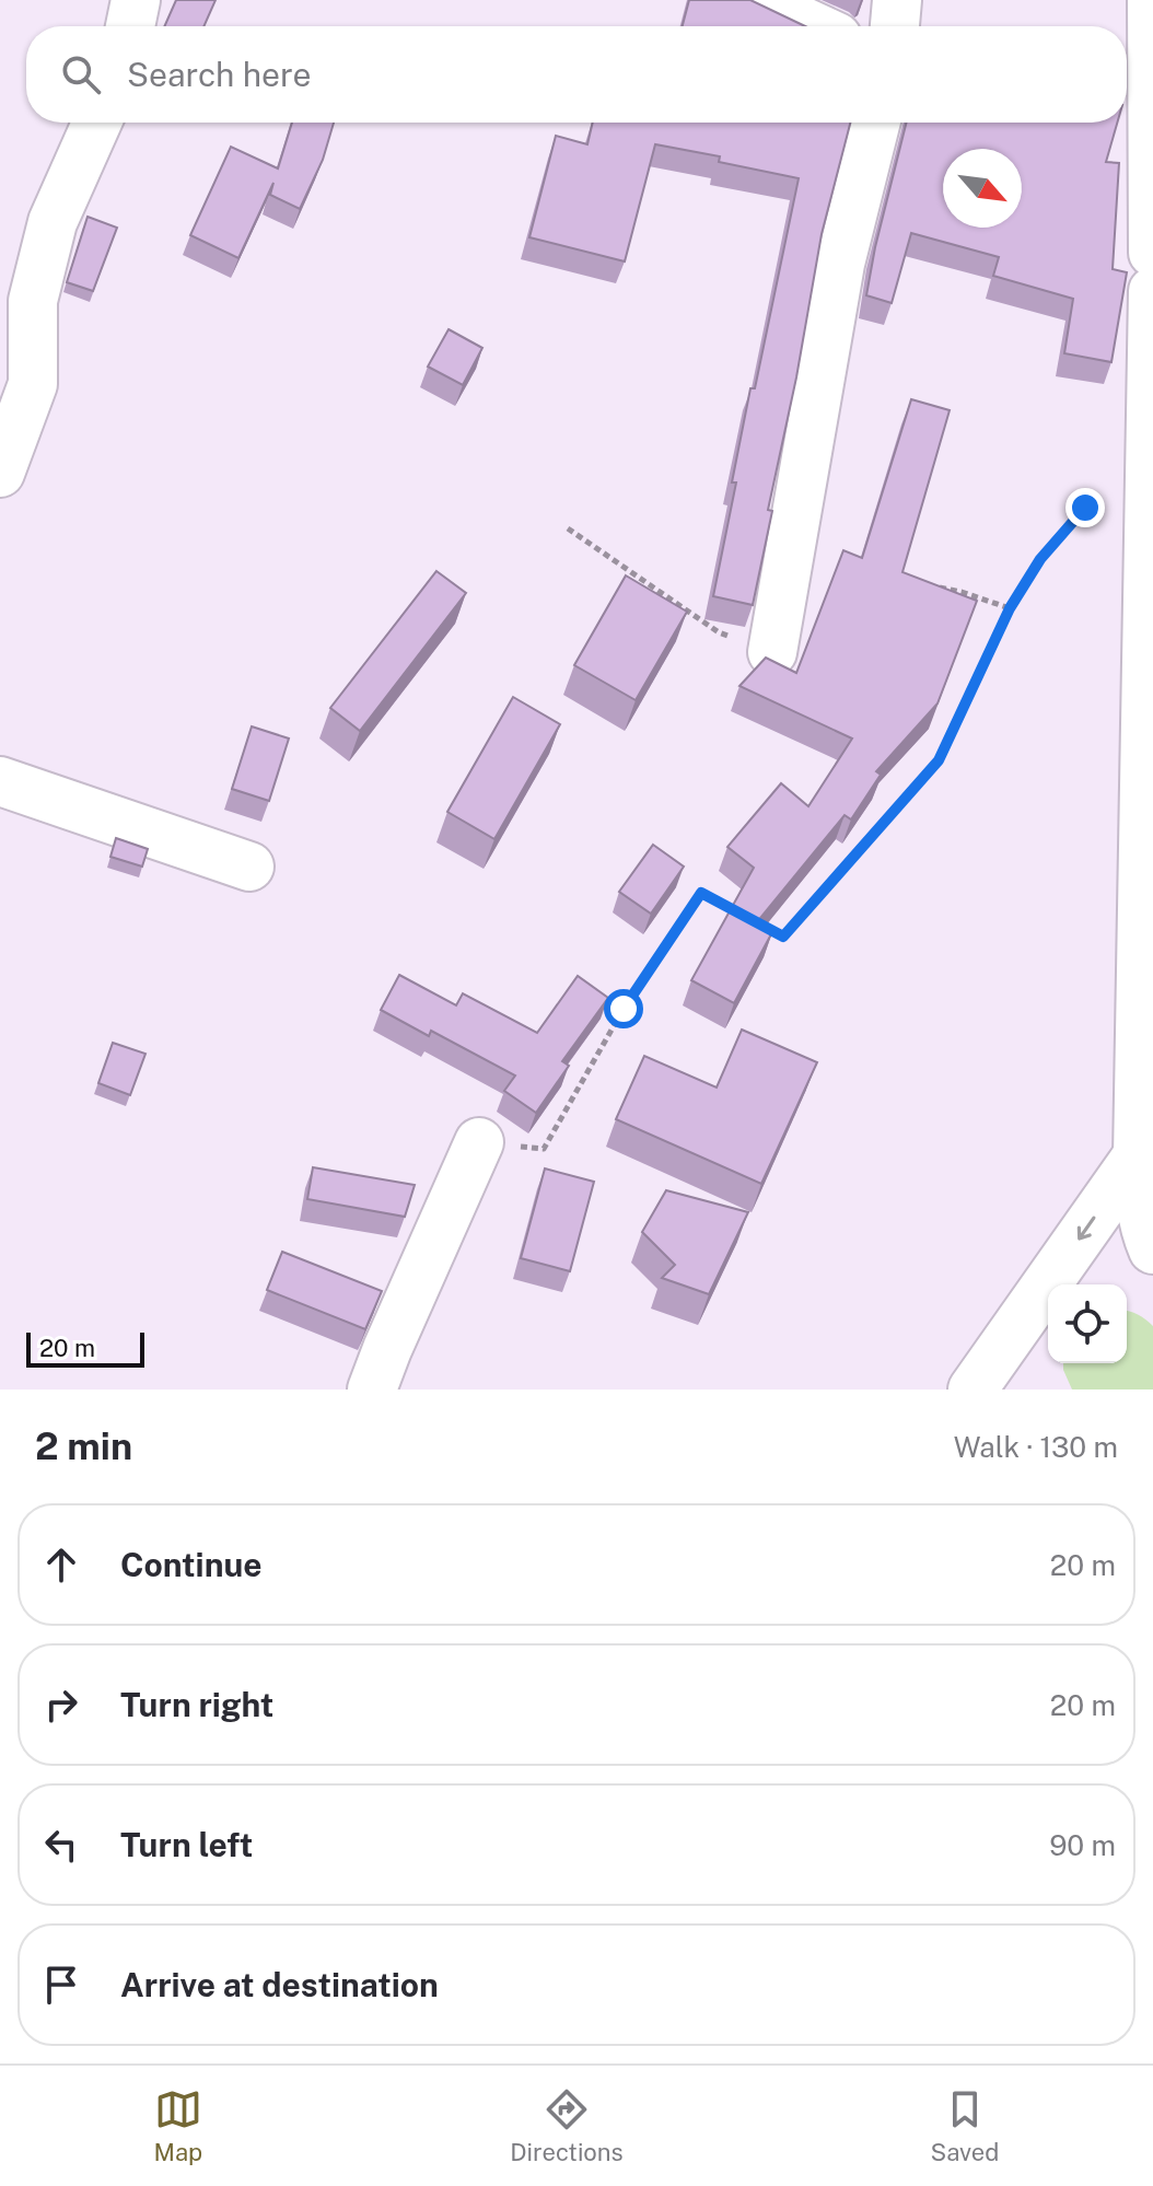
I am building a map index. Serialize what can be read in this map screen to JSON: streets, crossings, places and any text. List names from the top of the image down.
{
  "scale_bar": "20 m",
  "north": "bottom right",
  "page": {
    "search": "Search here",
    "scale": "20 m",
    "heading": ["2 min", "Walk · 130 m"],
    "list": [
      ["Continue", "20 m"],
      ["Turn right", "20 m"],
      ["Turn left", "90 m"],
      "Arrive at destination"
    ],
    "nav": ["Map", "Directions", "Saved"]
  }
}
